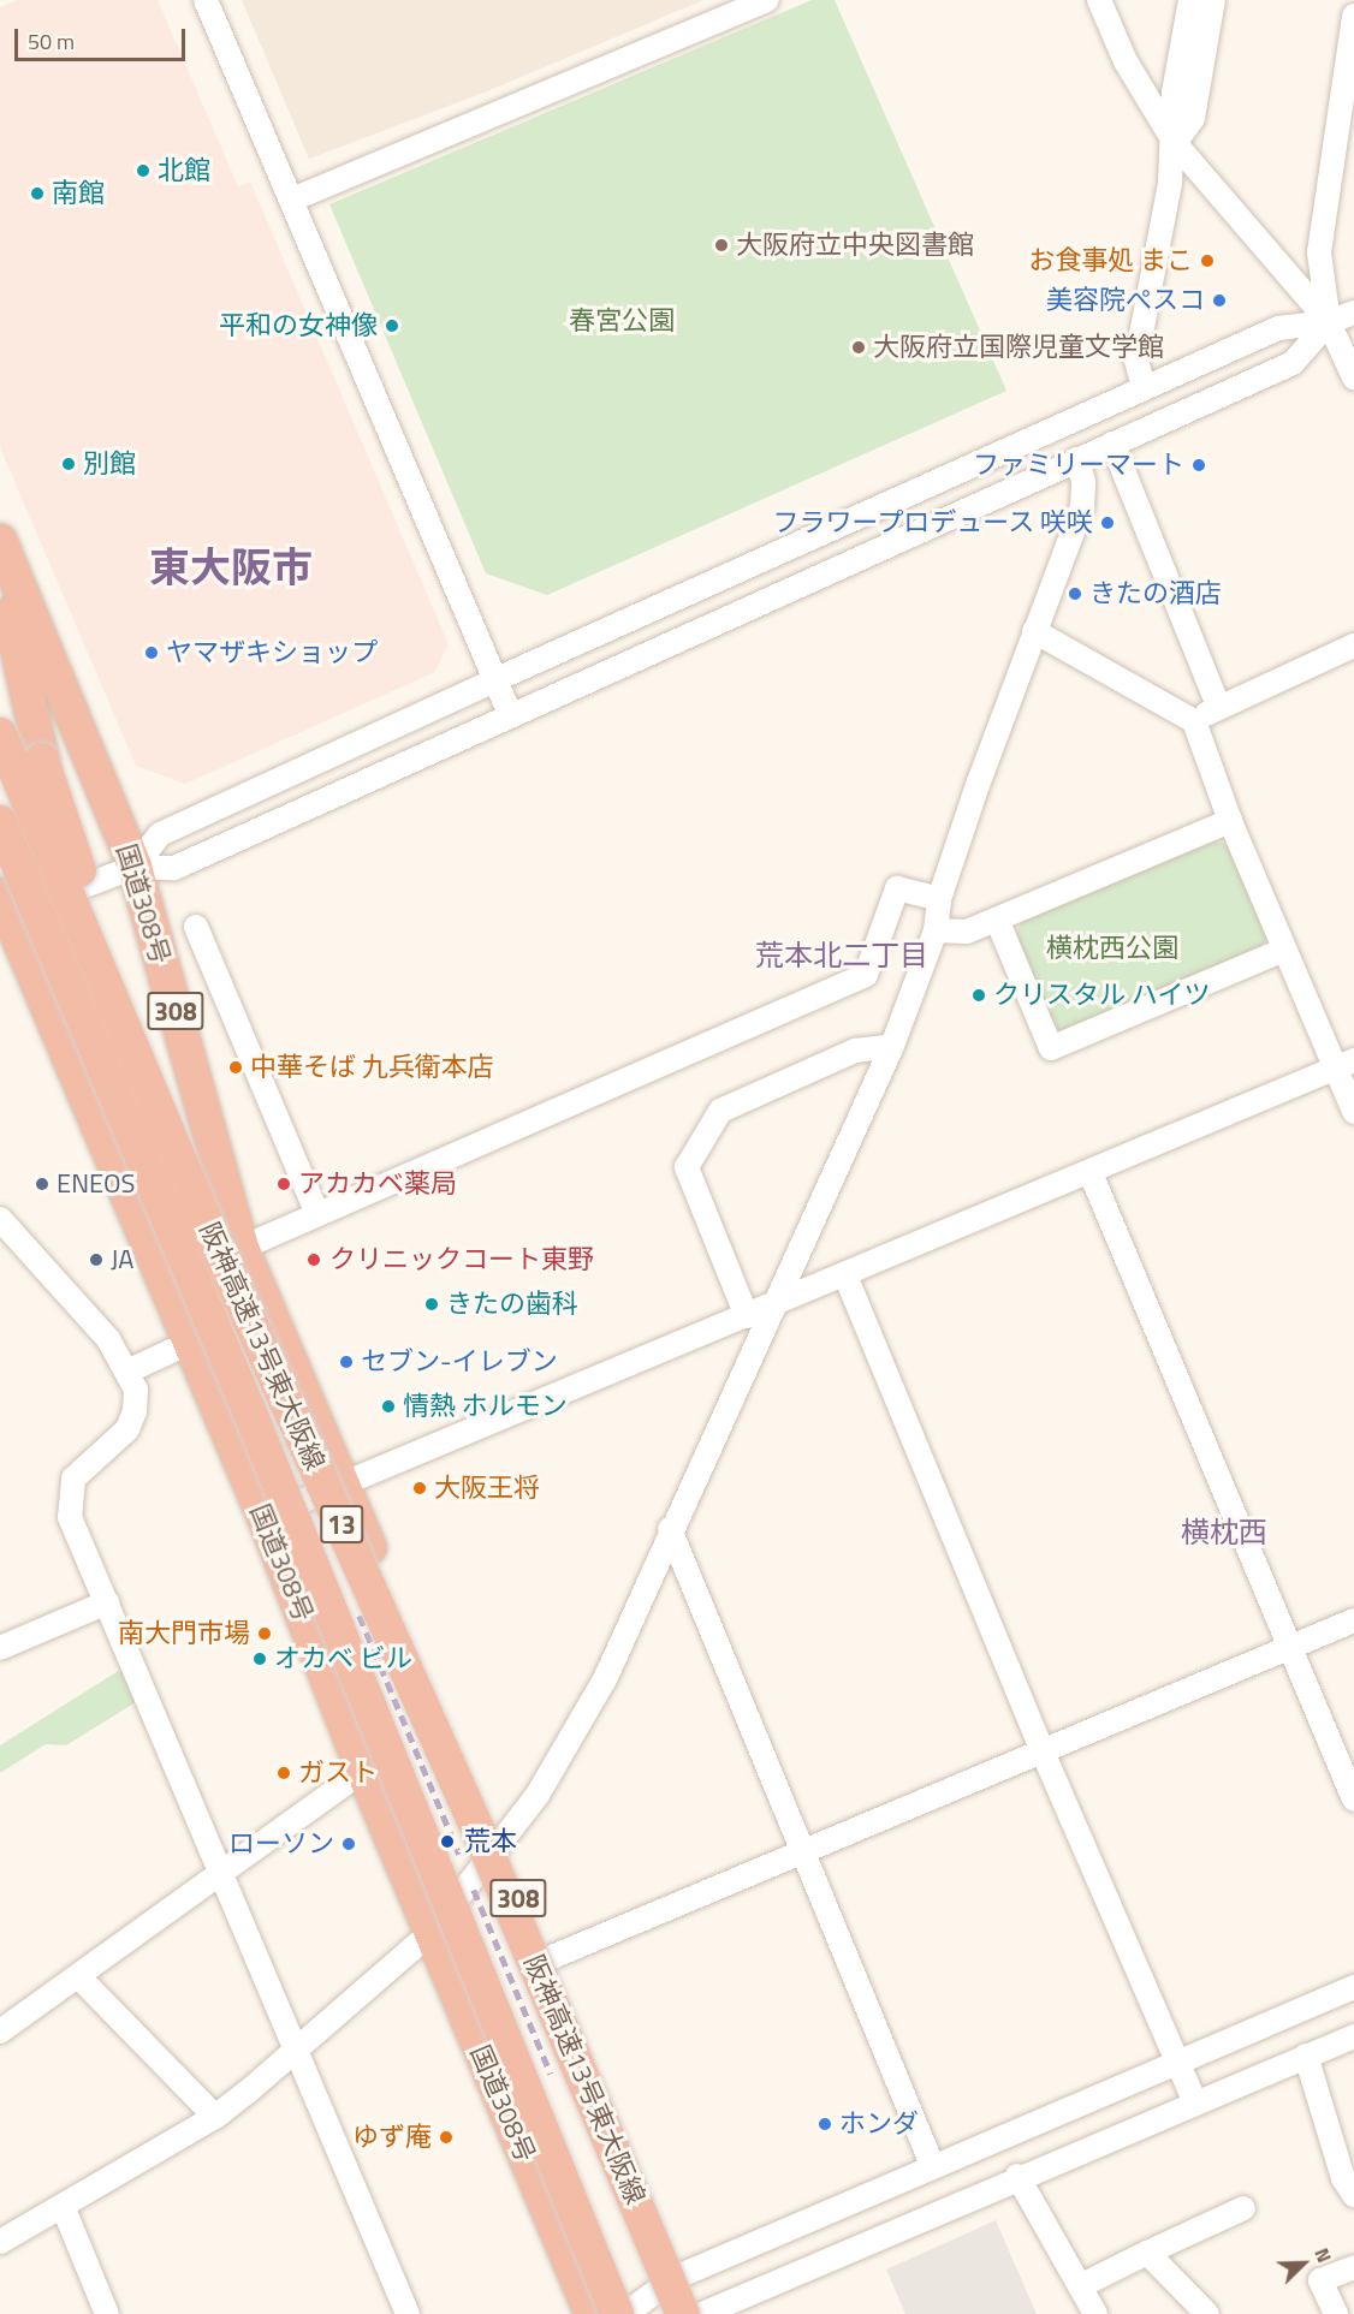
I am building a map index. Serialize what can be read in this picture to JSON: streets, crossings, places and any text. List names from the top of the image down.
{
  "streets": {
    "highway": [
      "国道308号",
      "308",
      "阪神高速13号東大阪線",
      "13"
    ]
  },
  "crossings": [
    ["国道308号", "阪神高速13号東大阪線"]
  ],
  "districts": ["東大阪市", "荒本北二丁目", "横枕西"],
  "parks": ["春宮公園", "横枕西公園"],
  "places": [
    "北館",
    "南館",
    "大阪府立中央図書館",
    "お食事処 まこ",
    "美容院ぺスコ",
    "平和の女神像",
    "大阪府立国際児童文学館",
    "別館",
    "ファミリーマート",
    "フラワープロデュース 咲咲",
    "きたの酒店",
    "ヤマザキショップ",
    "クリスタル ハイツ",
    "中華そば 九兵衛本店",
    "ENEOS",
    "アカカベ薬局",
    "JA",
    "クリニックコート東野",
    "きたの歯科",
    "セブン-イレブン",
    "情熱 ホルモン",
    "大阪王将",
    "南大門市場",
    "オカベ ビル",
    "ガスト",
    "荒本",
    "ローソン",
    "ホンダ",
    "ゆず庵"
  ],
  "scale_bar": "50 m",
  "north": "top right"
}
